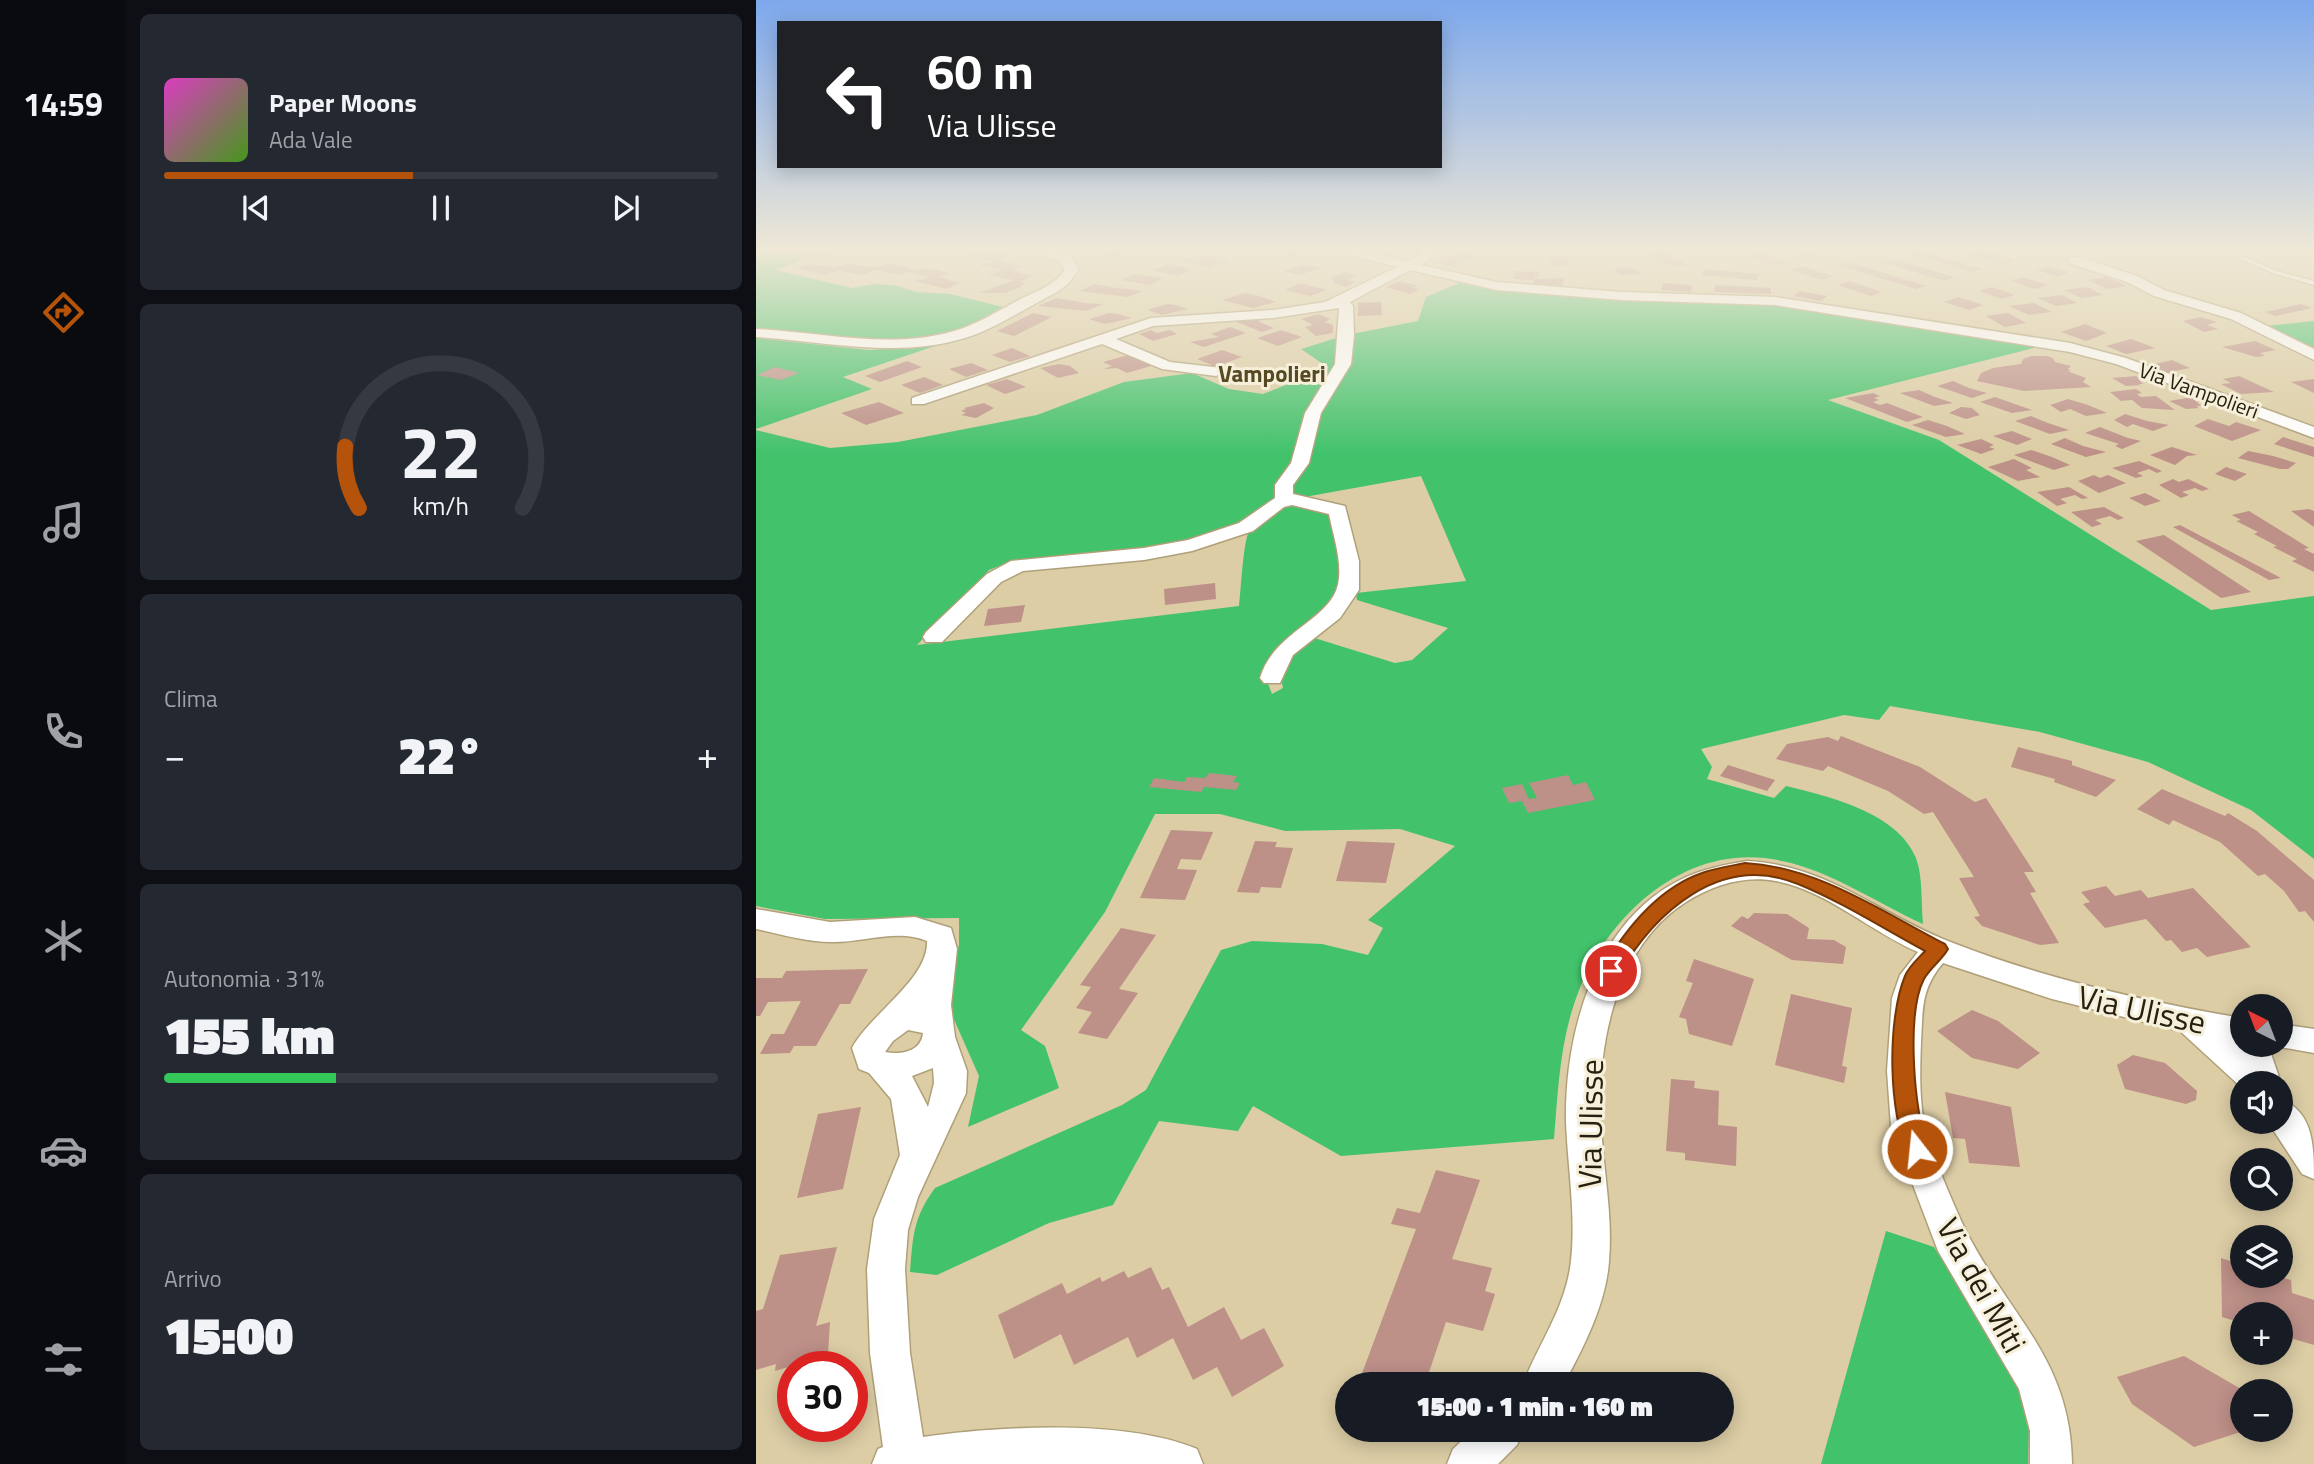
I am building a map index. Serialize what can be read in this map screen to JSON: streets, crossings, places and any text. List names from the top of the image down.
{
  "streets": {
    "street": ["Via Vampolieri", "Via Ulisse", "Via dei Miti"]
  },
  "crossings": [
    ["Via Ulisse", "Via dei Miti"]
  ],
  "districts": ["Vampolieri"],
  "north": "top left",
  "page": {
    "tabs": "14:59",
    "turn": ["60 m", "Via Ulisse"],
    "song": ["Paper Moons", "Ada Vale"],
    "tile": [
      "Clima",
      ["Autonomia · 31%", "155 km"],
      ["Arrivo", "15:00"]
    ],
    "heat": ["−", "22°", "+"],
    "map_buttons": ["+", "−"],
    "limit": "30",
    "trip": "15:00 · 1 min · 160 m",
    "gauge": ["22", "km/h"]
  }
}
